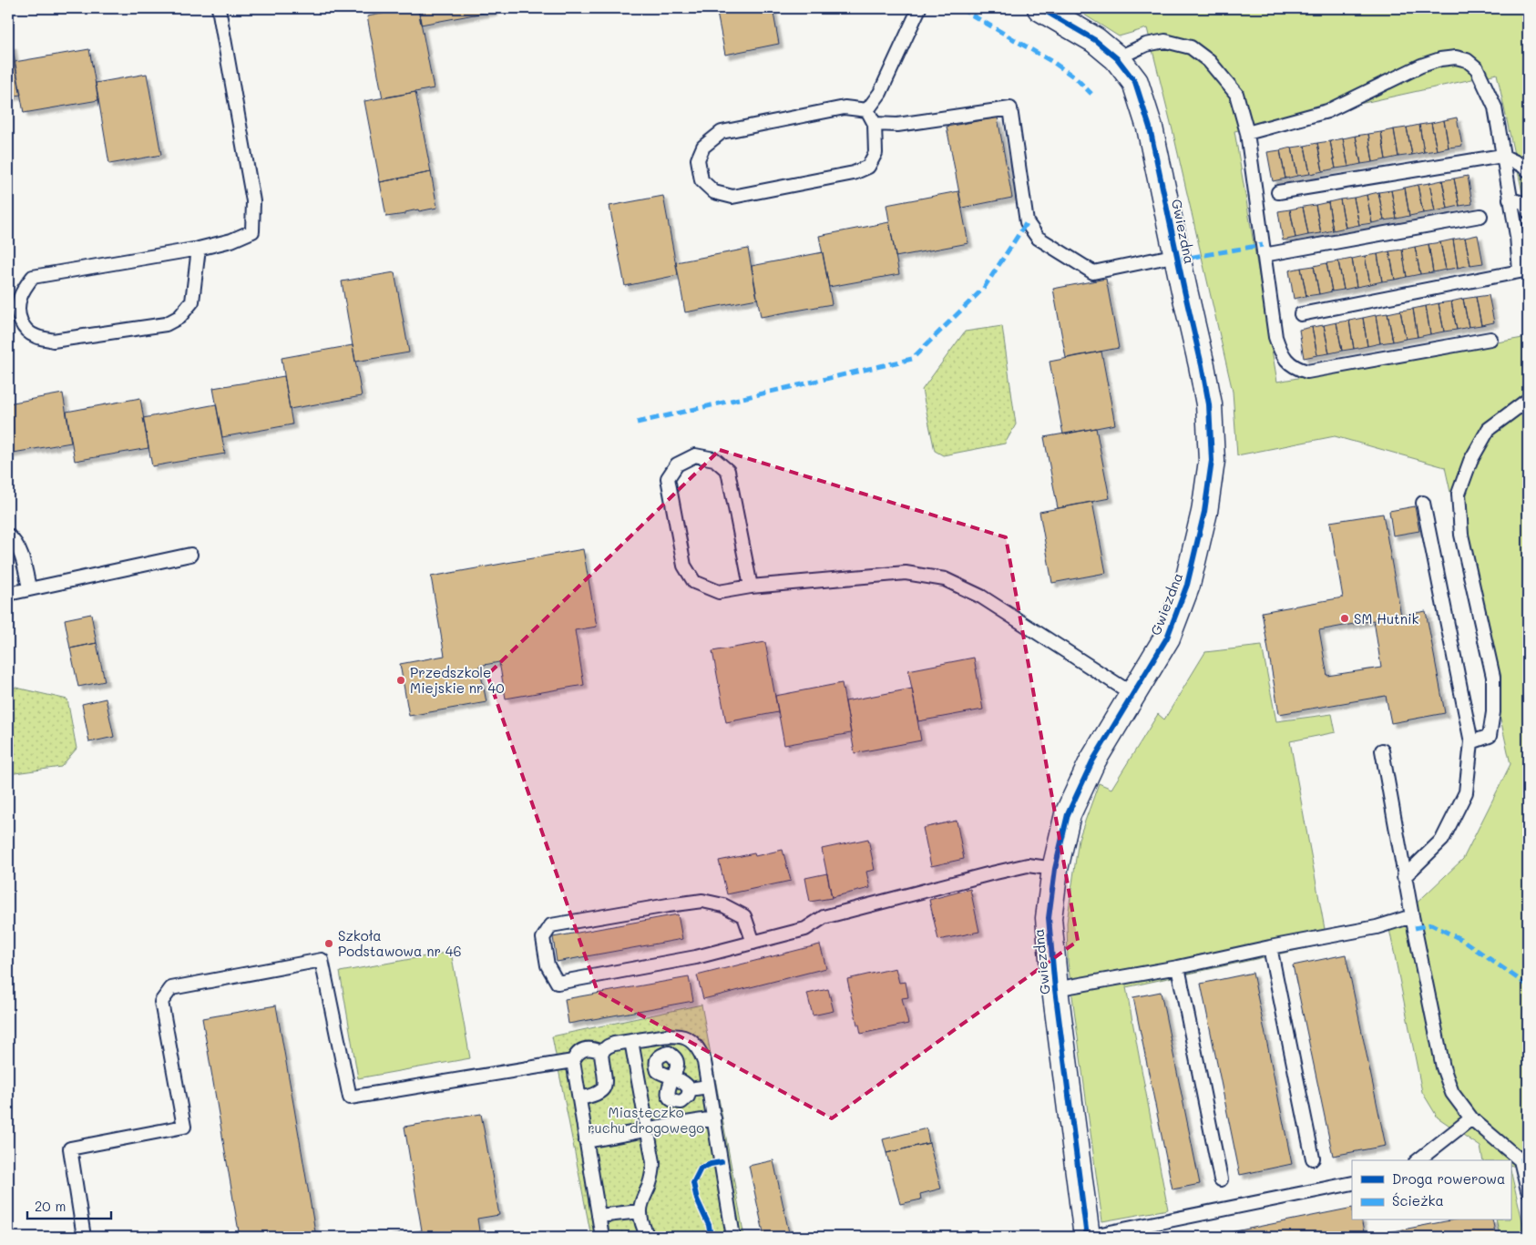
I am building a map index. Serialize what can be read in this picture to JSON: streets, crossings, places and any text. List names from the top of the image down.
{
  "streets": {
    "street": ["Gwiezdna"]
  },
  "parks": ["Miasteczko ruchu drogowego"],
  "places": ["SM Hutnik", "Przedszkole Miejskie nr 40", "Szkoła Podstawowa nr 46"],
  "legend": ["Droga rowerowa", "Ścieżka"],
  "scale_bar": "20 m"
}
